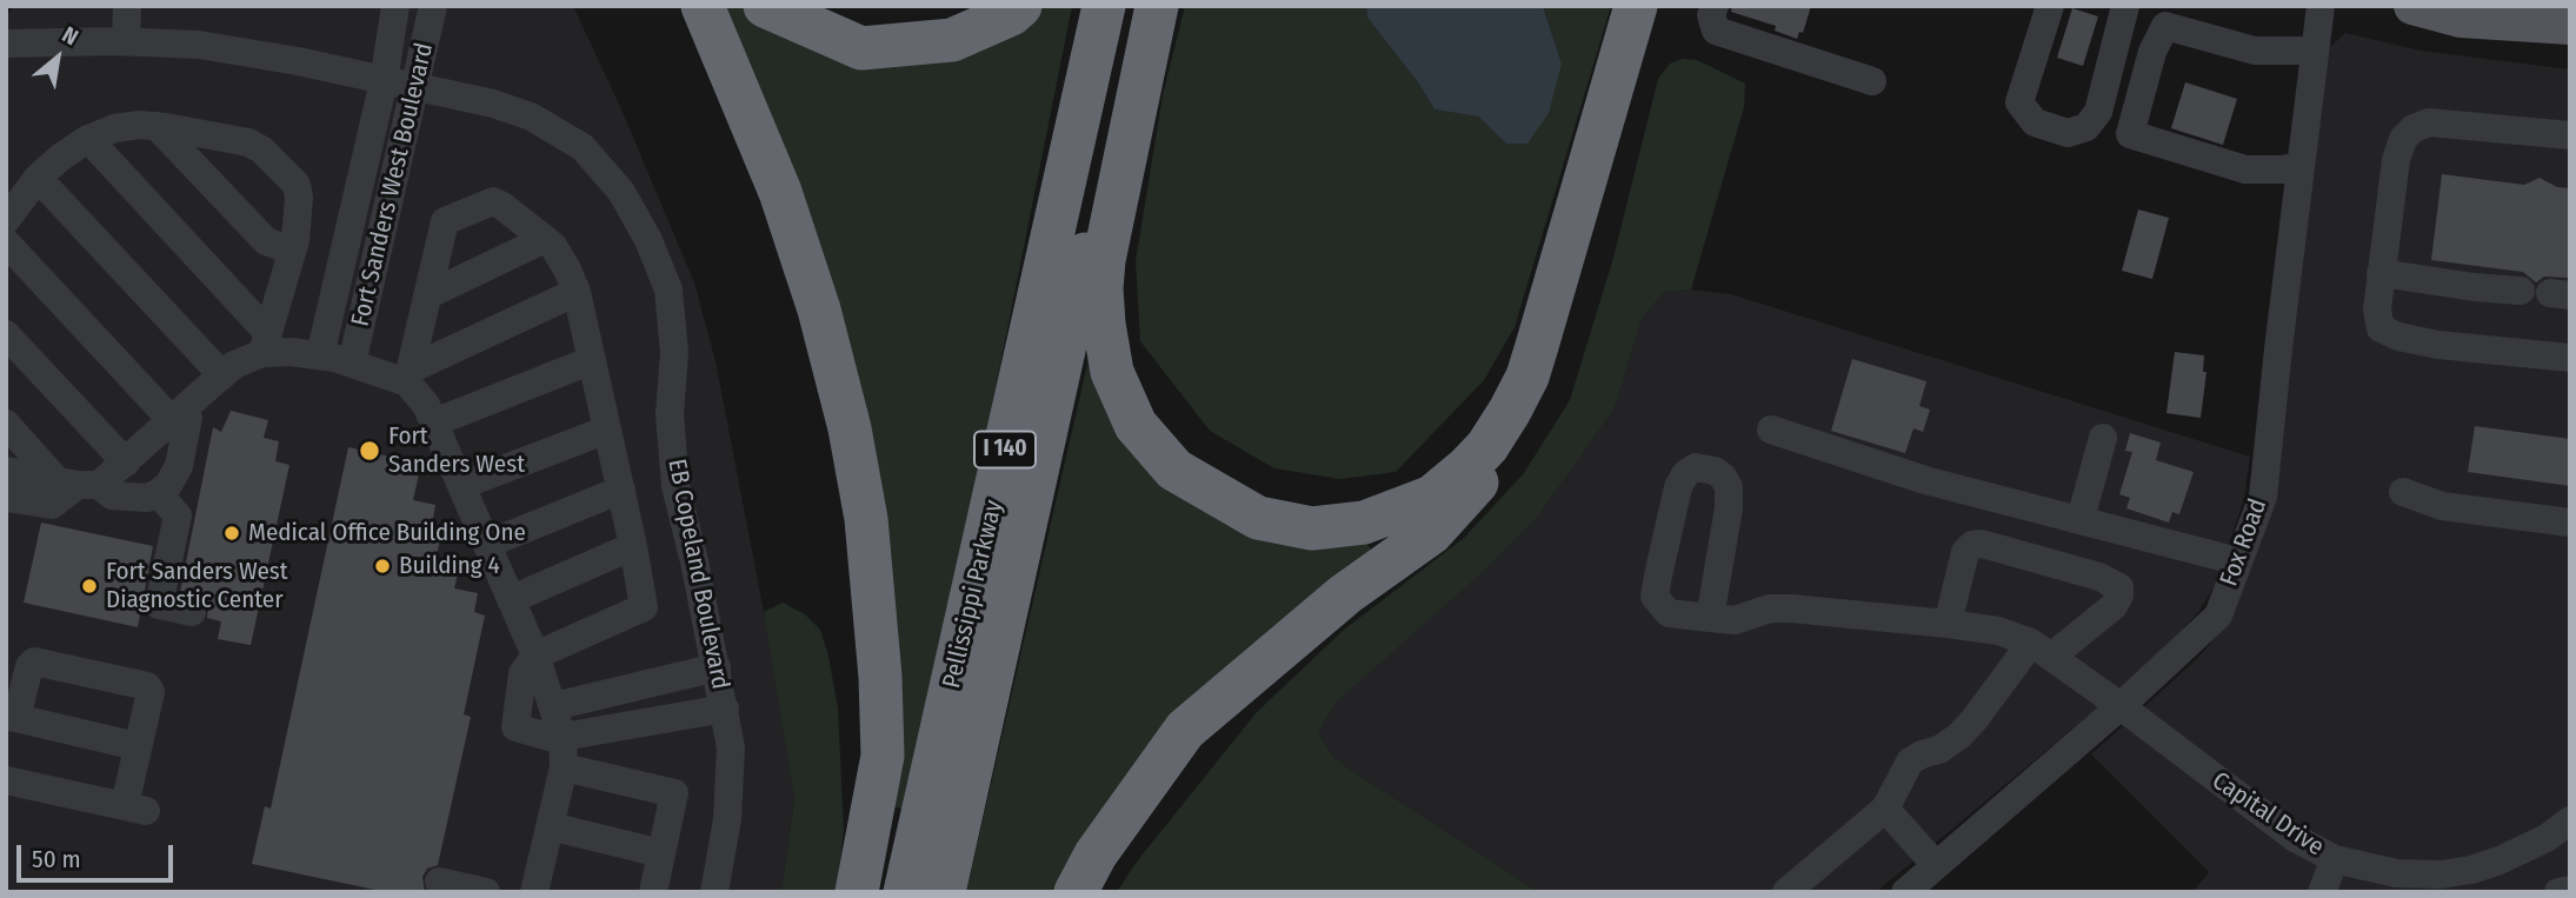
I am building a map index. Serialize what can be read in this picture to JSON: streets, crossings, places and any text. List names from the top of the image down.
{
  "streets": {
    "highway": ["I 140", "Pellissippi Parkway"],
    "street": [
      "Fort Sanders West Boulevard",
      "Fox Road",
      "EB Copeland Boulevard",
      "Capital Drive"
    ]
  },
  "crossings": [
    ["Fort Sanders West Boulevard", "EB Copeland Boulevard"],
    ["Fox Road", "Capital Drive"]
  ],
  "places": [
    "Fort Sanders West",
    "Medical Office Building One",
    "Building 4",
    "Fort Sanders West Diagnostic Center"
  ],
  "scale_bar": "50 m",
  "north": "top right"
}
